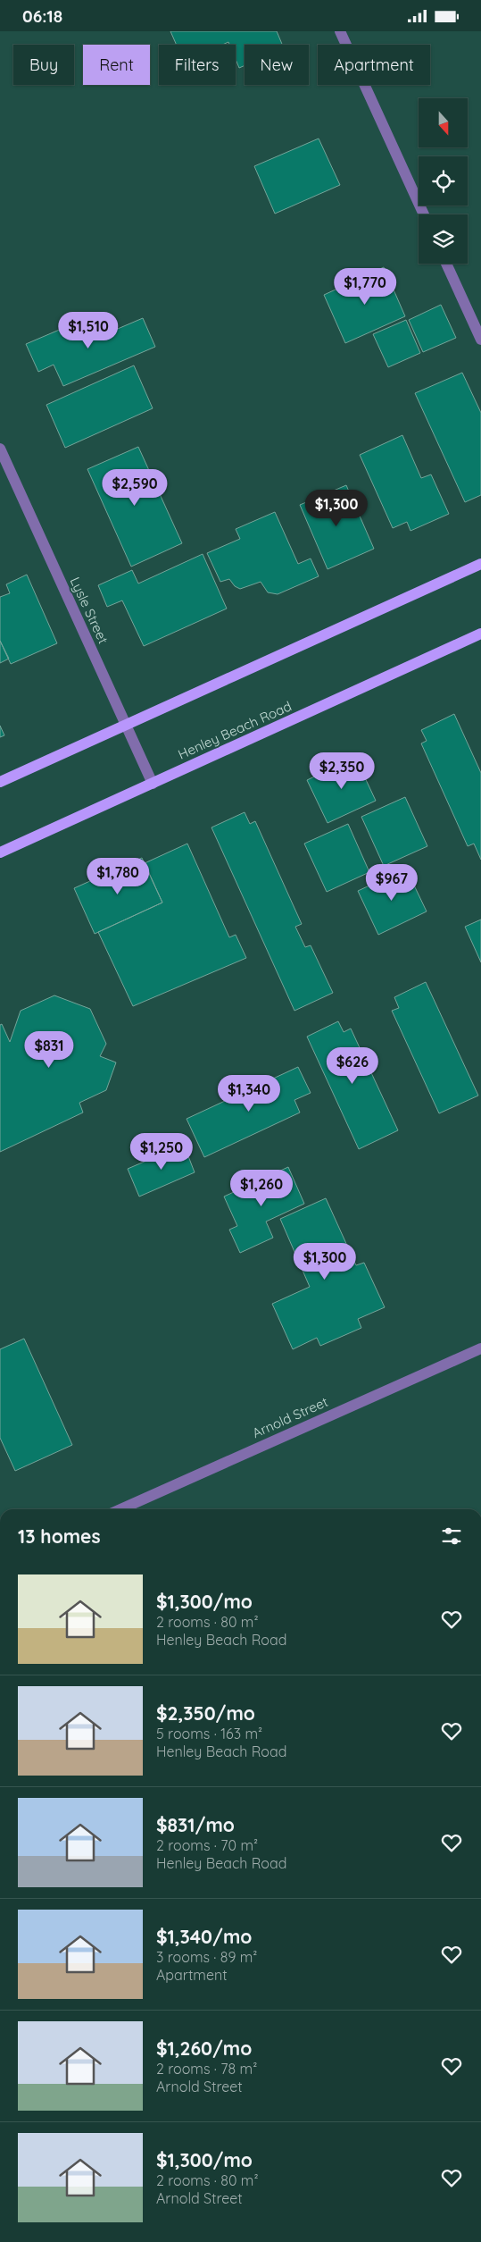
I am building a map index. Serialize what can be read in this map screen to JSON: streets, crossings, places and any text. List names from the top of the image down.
{
  "streets": {
    "main road": ["Henley Beach Road"],
    "street": ["Lysle Street", "Arnold Street"]
  },
  "crossings": [
    ["Lysle Street", "Henley Beach Road"]
  ],
  "north": "bottom",
  "page": {
    "status": "06:18",
    "chip": [
      "Buy",
      "Rent",
      "Filters",
      "New",
      "Apartment"
    ],
    "price": [
      "$1,770",
      "$1,510",
      "$2,590",
      "$1,300",
      "$2,350",
      "$1,780",
      "$967",
      "$831",
      "$626",
      "$1,340",
      "$1,250",
      "$1,260",
      "$1,300"
    ],
    "heading": "13 homes",
    "list": [
      {
        "name": "$1,300/mo",
        "note": "2 rooms · 80 m² · Henley Beach Road"
      },
      {
        "name": "$2,350/mo",
        "note": "5 rooms · 163 m² · Henley Beach Road"
      },
      {
        "name": "$831/mo",
        "note": "2 rooms · 70 m² · Henley Beach Road"
      },
      {
        "name": "$1,340/mo",
        "note": "3 rooms · 89 m² · Apartment"
      },
      {
        "name": "$1,260/mo",
        "note": "2 rooms · 78 m² · Arnold Street"
      },
      {
        "name": "$1,300/mo",
        "note": "2 rooms · 80 m² · Arnold Street"
      }
    ]
  }
}
